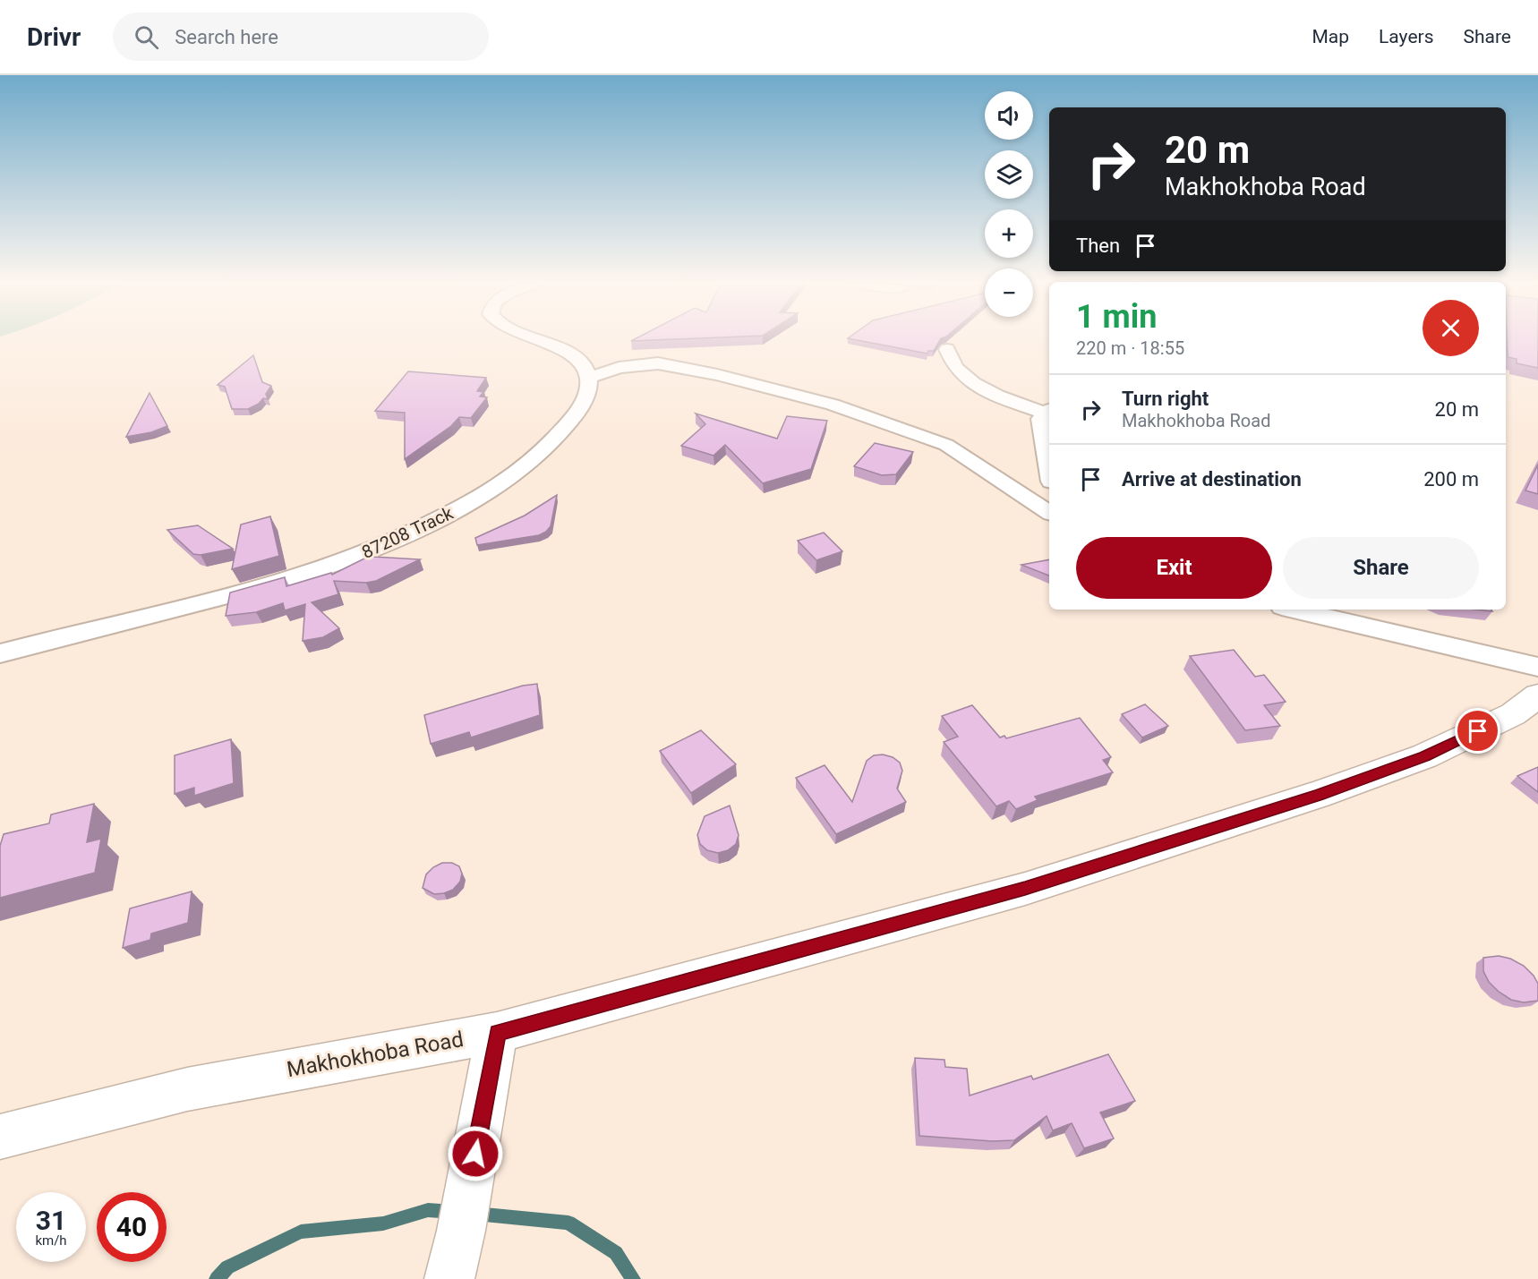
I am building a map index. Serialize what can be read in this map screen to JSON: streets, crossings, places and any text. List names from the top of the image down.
{
  "streets": {
    "street": ["87208 Track", "Makhokhoba Road"]
  },
  "page": {
    "header": "Drivr",
    "search": "Search here",
    "nav": ["Map", "Layers", "Share"],
    "map_buttons": ["+", "−"],
    "turn": ["20 m", "Makhokhoba Road"],
    "then": "Then",
    "heading": ["1 min", "220 m · 18:55"],
    "list": [
      {
        "name": "Turn right",
        "note": "Makhokhoba Road",
        "value": "20 m"
      },
      {
        "name": "Arrive at destination",
        "value": "200 m"
      }
    ],
    "buttons": ["Exit", "Share"],
    "speed": "31 km/h",
    "limit": "40"
  }
}
